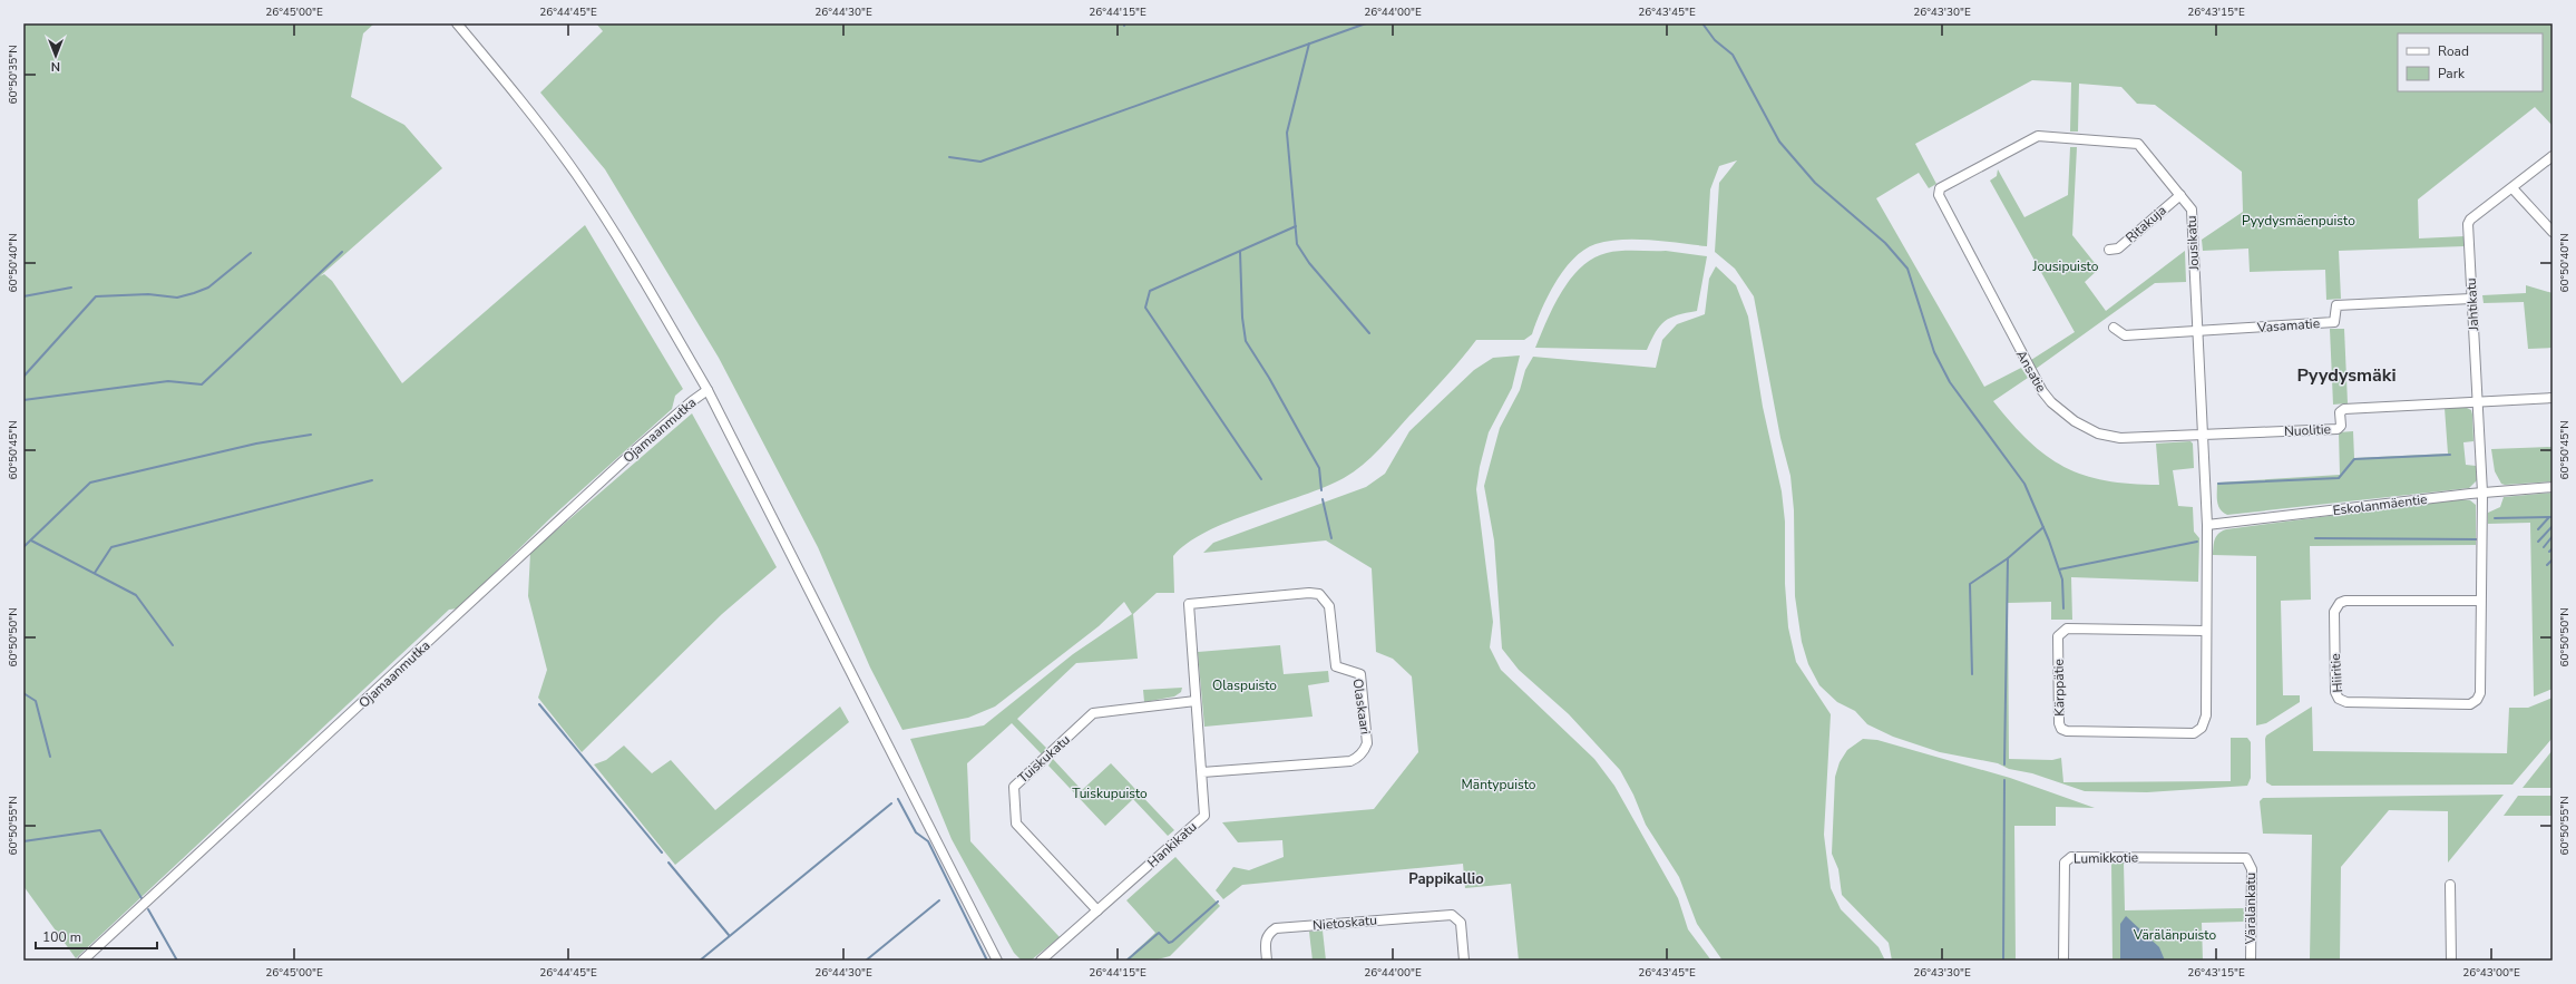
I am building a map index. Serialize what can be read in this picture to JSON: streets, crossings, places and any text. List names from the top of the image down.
{
  "streets": {
    "street": [
      "Ritakuja",
      "Jousikatu",
      "Jahtikatu",
      "Vasamatie",
      "Ansatie",
      "Ojamaanmutka",
      "Nuolitie",
      "Eskolanmäentie",
      "Hiiritie",
      "Kärppätie",
      "Olaskaari",
      "Tuiskukatu",
      "Hankikatu",
      "Lumikkotie",
      "Värälänkatu",
      "Nietoskatu"
    ]
  },
  "crossings": [
    ["Ritakuja", "Jousikatu"],
    ["Jousikatu", "Vasamatie"],
    ["Jousikatu", "Ansatie"],
    ["Jousikatu", "Nuolitie"],
    ["Jousikatu", "Eskolanmäentie"],
    ["Jousikatu", "Kärppätie"],
    ["Jahtikatu", "Vasamatie"],
    ["Jahtikatu", "Nuolitie"],
    ["Jahtikatu", "Eskolanmäentie"],
    ["Jahtikatu", "Hiiritie"],
    ["Ansatie", "Nuolitie"],
    ["Eskolanmäentie", "Hiiritie"],
    ["Eskolanmäentie", "Kärppätie"],
    ["Olaskaari", "Hankikatu"],
    ["Tuiskukatu", "Hankikatu"],
    ["Lumikkotie", "Värälänkatu"]
  ],
  "districts": ["Pyydysmäki", "Pappikallio"],
  "parks": [
    "Pyydysmäenpuisto",
    "Jousipuisto",
    "Olaspuisto",
    "Mäntypuisto",
    "Tuiskupuisto",
    "Värälänpuisto"
  ],
  "legend": ["Road", "Park"],
  "scale_bar": "100 m",
  "north": "bottom",
  "coordinates": [
    "26°45'00\"E",
    "26°44'45\"E",
    "26°44'30\"E",
    "26°44'15\"E",
    "26°44'00\"E",
    "26°43'45\"E",
    "26°43'30\"E",
    "26°43'15\"E",
    "60°50'35\"N",
    "60°50'40\"N",
    "60°50'45\"N",
    "60°50'50\"N",
    "60°50'55\"N",
    "26°43'00\"E"
  ]
}
